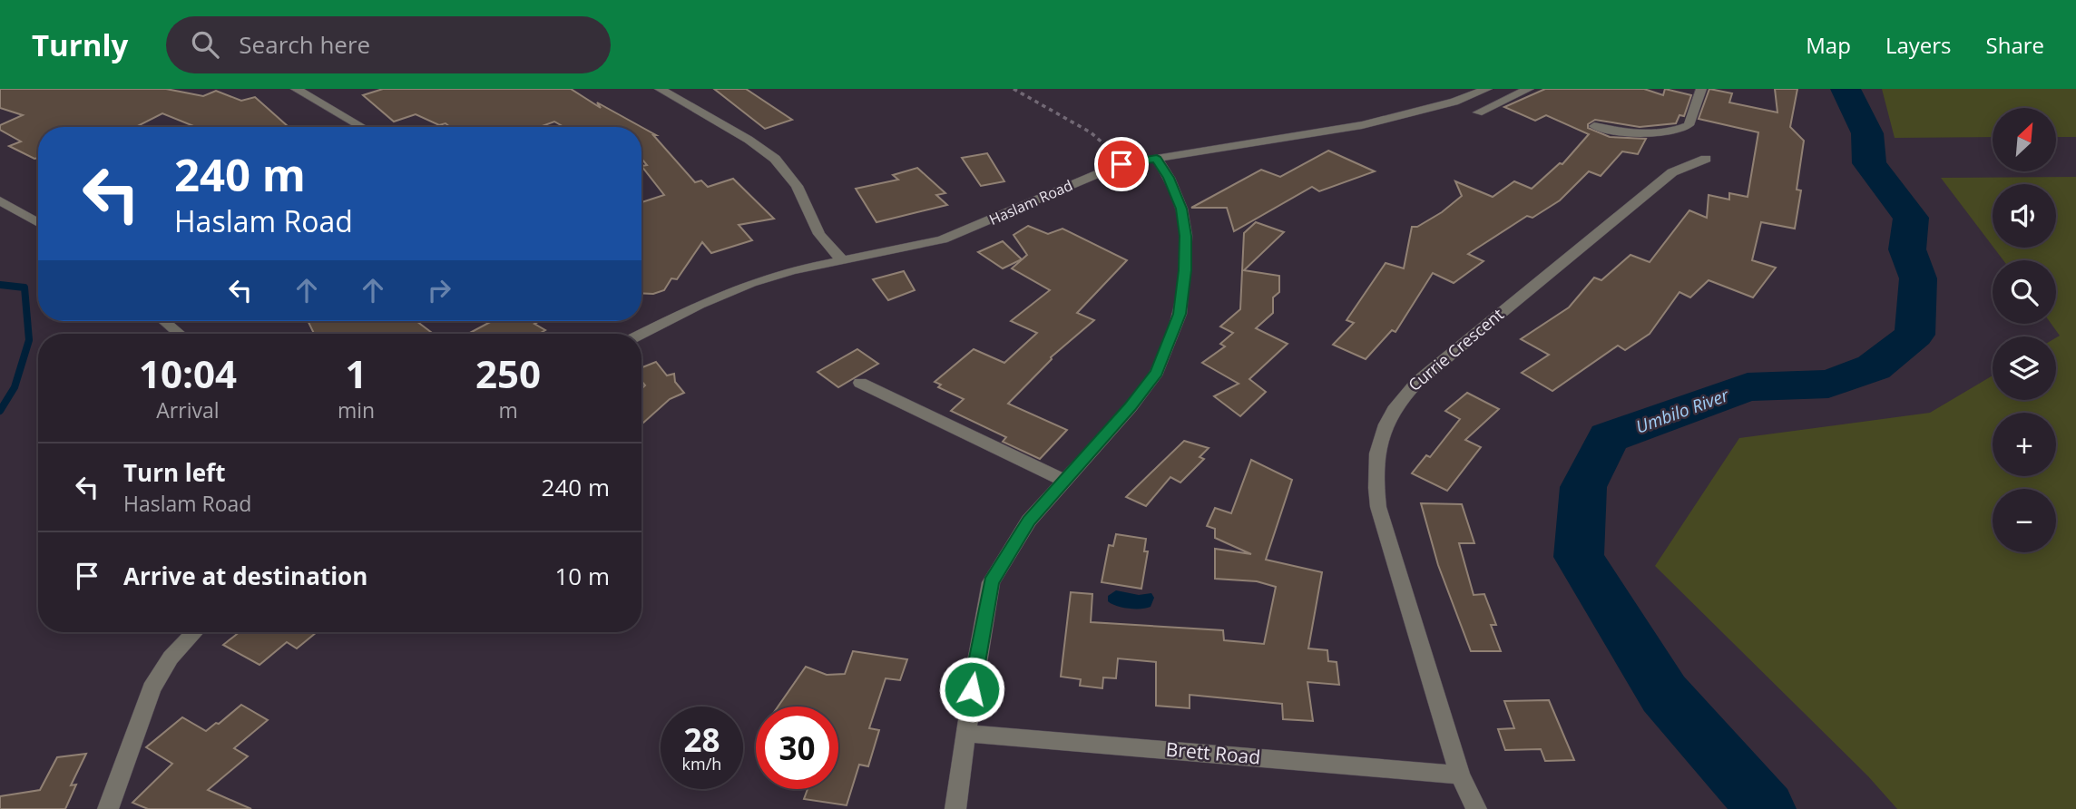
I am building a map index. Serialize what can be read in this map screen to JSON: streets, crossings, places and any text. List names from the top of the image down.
{
  "streets": {
    "street": ["Haslam Road", "Currie Crescent", "Brett Road"]
  },
  "crossings": [
    ["Currie Crescent", "Brett Road"]
  ],
  "water": ["Umbilo River"],
  "north": "top right",
  "page": {
    "header": "Turnly",
    "search": "Search here",
    "nav": ["Map", "Layers", "Share"],
    "map_buttons": ["+", "−"],
    "turn": ["240 m", "Haslam Road"],
    "eta": [
      "10:04",
      "Arrival",
      "1",
      "min",
      "250",
      "m"
    ],
    "list": [
      {
        "name": "Turn left",
        "note": "Haslam Road",
        "value": "240 m"
      },
      {
        "name": "Arrive at destination",
        "value": "10 m"
      }
    ],
    "speed": "28 km/h",
    "limit": "30"
  }
}
